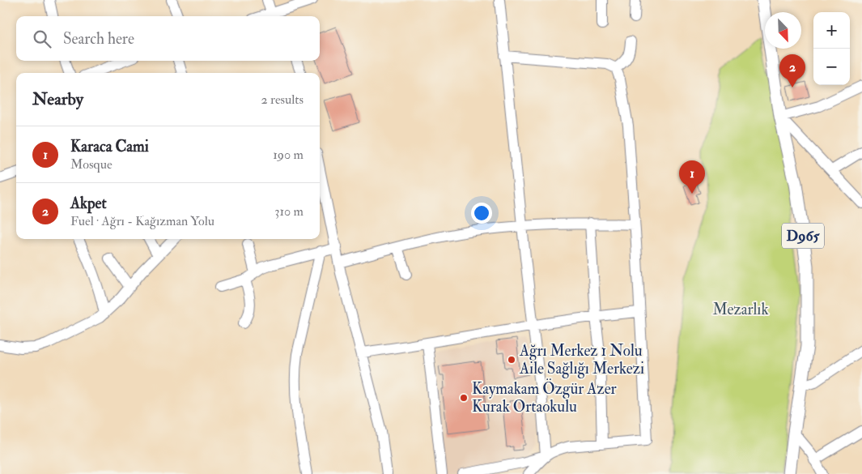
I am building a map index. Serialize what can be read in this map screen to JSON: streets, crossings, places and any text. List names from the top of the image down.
{
  "streets": {
    "main road": ["D965"]
  },
  "parks": ["Mezarlık"],
  "places": ["Ağrı Merkez 1 Nolu Aile Sağlığı Merkezi", "Kaymakam Özgür Azer Kurak Ortaokulu"],
  "north": "bottom right",
  "page": {
    "map_buttons": ["+", "−"],
    "search": "Search here",
    "pins": ["2", "1"],
    "heading": ["Nearby", "2 results"],
    "list": [
      {
        "mark": "1",
        "name": "Karaca Cami",
        "note": "Mosque",
        "value": "190 m"
      },
      {
        "mark": "2",
        "name": "Akpet",
        "note": "Fuel · Ağrı - Kağızman Yolu",
        "value": "310 m"
      }
    ]
  }
}
